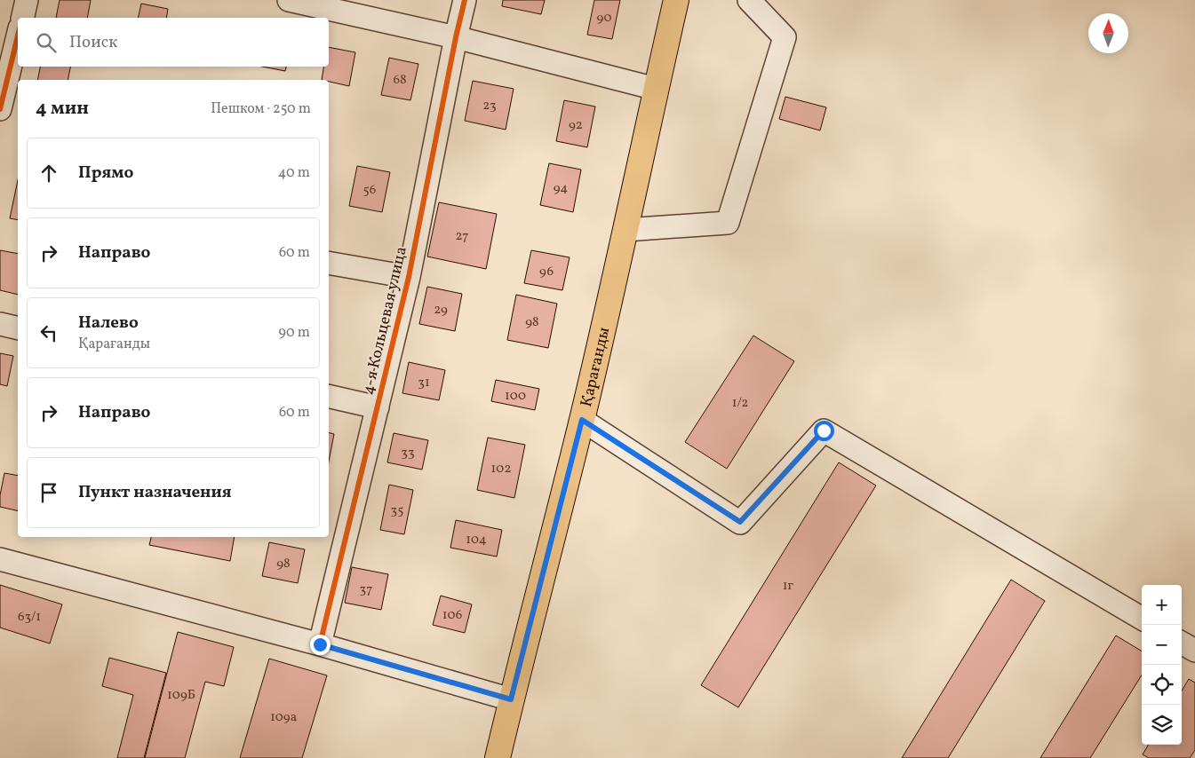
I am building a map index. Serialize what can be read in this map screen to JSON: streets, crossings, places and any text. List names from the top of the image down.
{
  "streets": {
    "main road": ["Қарағанды"],
    "street": ["4-я Кольцевая улица"]
  },
  "house_numbers": [
    "90",
    "68",
    "23",
    "92",
    "94",
    "56",
    "27",
    "96",
    "29",
    "98",
    "31",
    "100",
    "1/2",
    "33",
    "102",
    "35",
    "104",
    "98",
    "1г",
    "37",
    "106",
    "63/1",
    "109Б",
    "109а"
  ],
  "north": "top",
  "page": {
    "search": "Поиск",
    "heading": ["4 мин", "Пешком · 250 m"],
    "list": [
      ["Прямо", "40 m"],
      ["Направо", "60 m"],
      ["Налево", "Қарағанды", "90 m"],
      ["Направо", "60 m"],
      "Пункт назначения"
    ],
    "map_buttons": ["+", "−"]
  }
}
